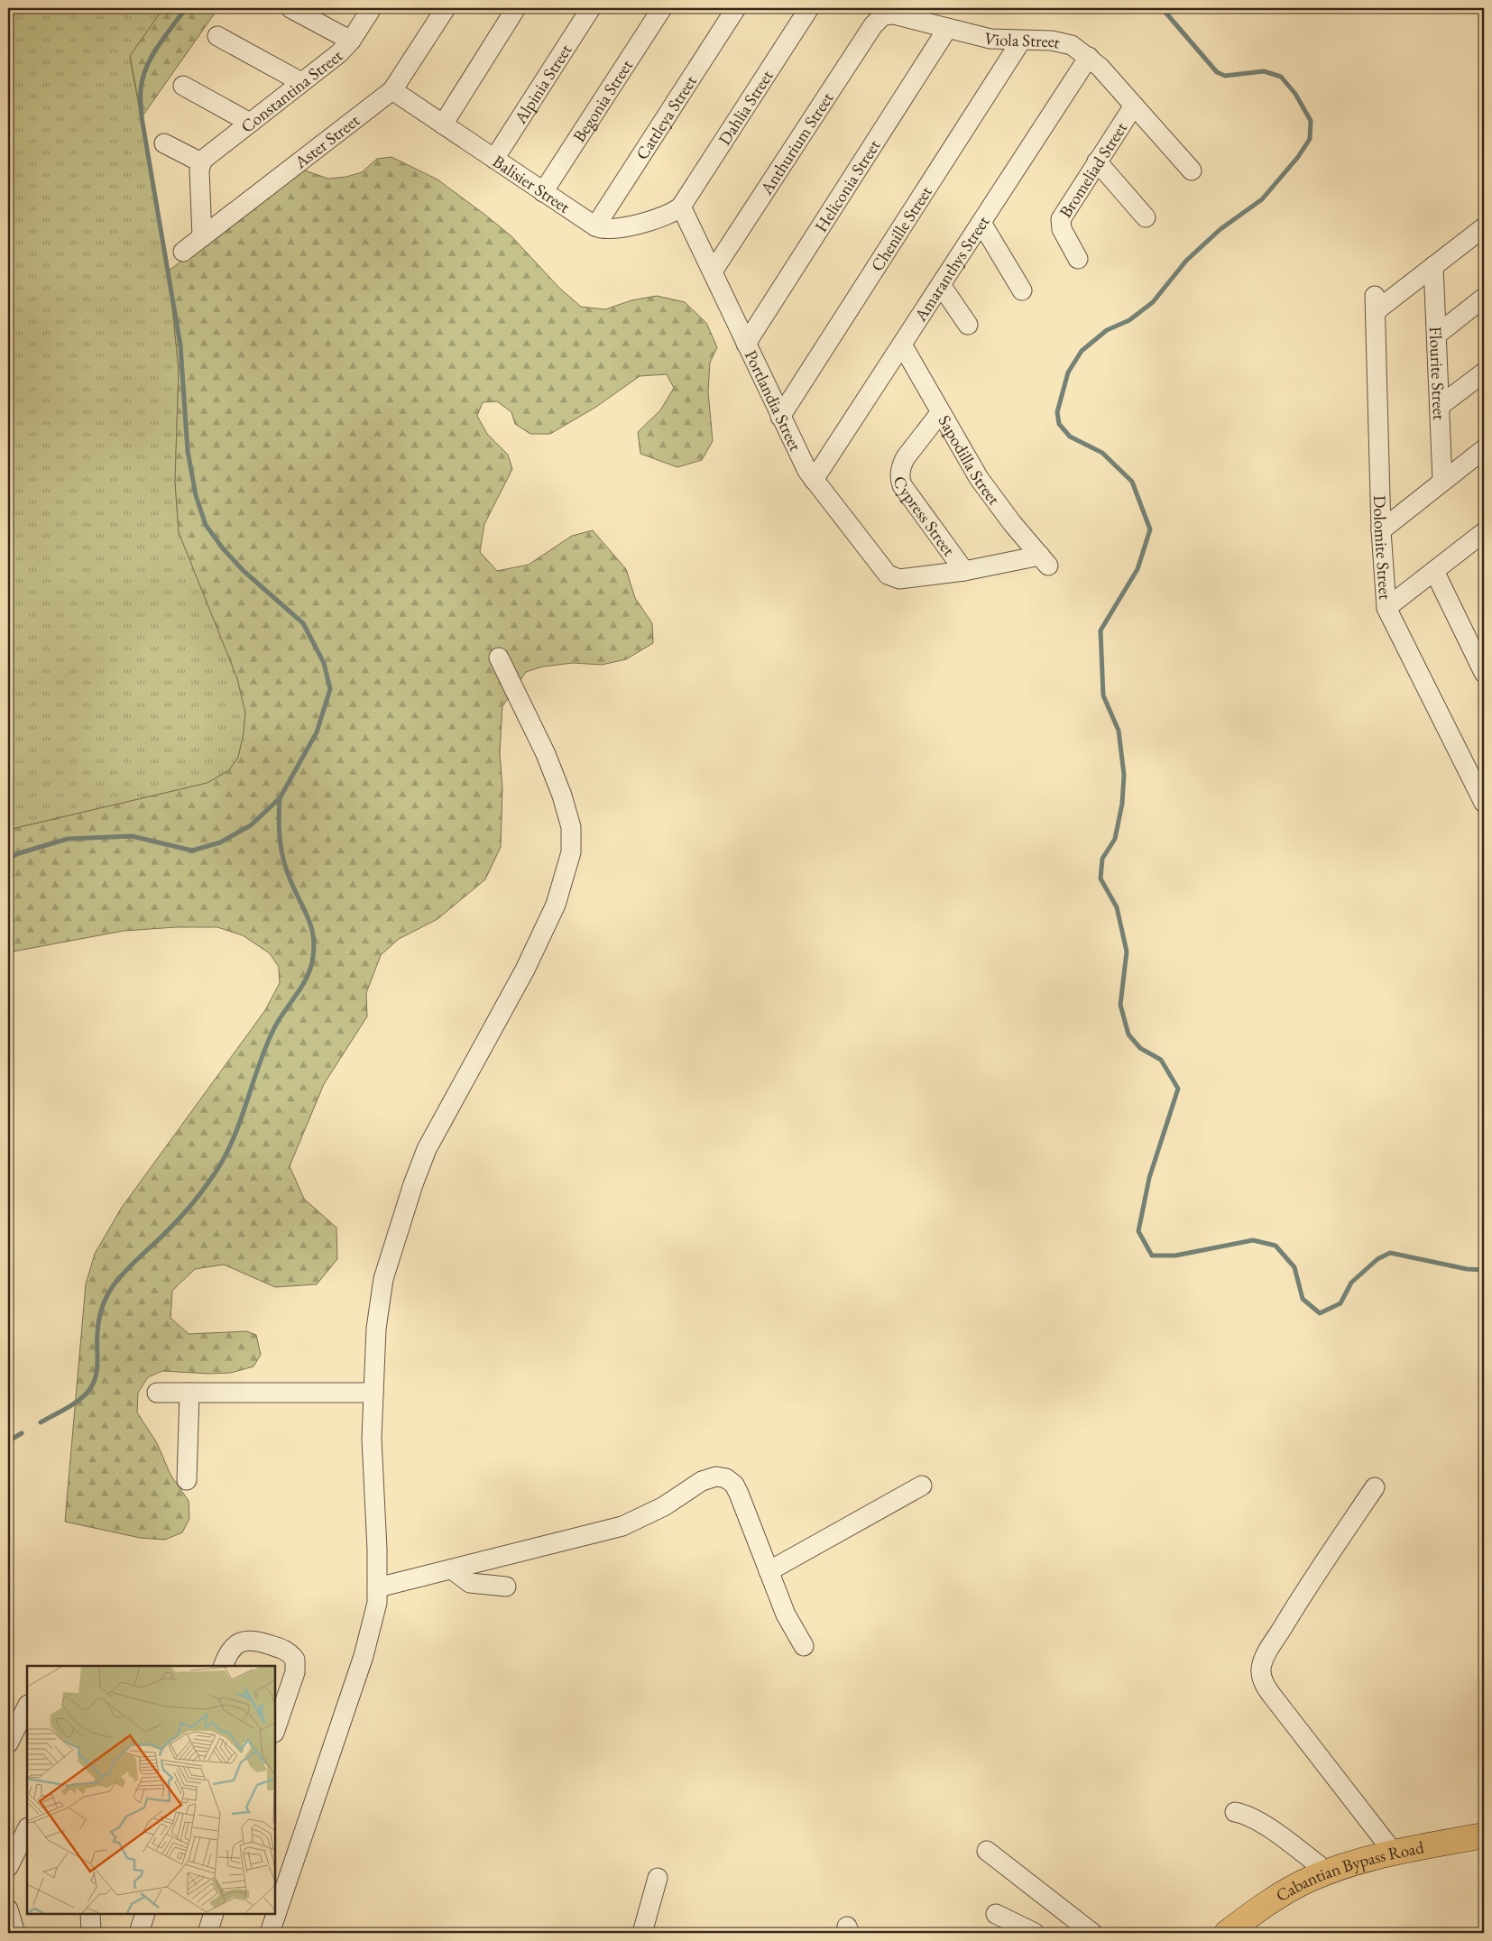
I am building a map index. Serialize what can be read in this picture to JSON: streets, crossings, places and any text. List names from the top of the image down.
{
  "streets": {
    "main road": ["Cabantian Bypass Road"],
    "street": [
      "Viola Street",
      "Alpinia Street",
      "Constantina Street",
      "Begonia Street",
      "Dahlia Street",
      "Cattleya Street",
      "Aster Street",
      "Anthurium Street",
      "Bromeliad Street",
      "Balisier Street",
      "Heliconia Street",
      "Chenille Street",
      "Amaranthys Street",
      "Flourite Street",
      "Portlandia Street",
      "Sapodilla Street",
      "Cypress Street",
      "Dolomite Street"
    ]
  },
  "crossings": [
    ["Viola Street", "Anthurium Street"],
    ["Viola Street", "Bromeliad Street"],
    ["Viola Street", "Heliconia Street"],
    ["Viola Street", "Chenille Street"],
    ["Viola Street", "Amaranthys Street"],
    ["Alpinia Street", "Balisier Street"],
    ["Begonia Street", "Balisier Street"],
    ["Dahlia Street", "Portlandia Street"],
    ["Cattleya Street", "Balisier Street"],
    ["Aster Street", "Balisier Street"],
    ["Anthurium Street", "Portlandia Street"],
    ["Heliconia Street", "Portlandia Street"],
    ["Chenille Street", "Portlandia Street"],
    ["Amaranthys Street", "Portlandia Street"],
    ["Amaranthys Street", "Sapodilla Street"],
    ["Flourite Street", "Dolomite Street"],
    ["Portlandia Street", "Sapodilla Street"],
    ["Portlandia Street", "Cypress Street"],
    ["Sapodilla Street", "Cypress Street"]
  ]
}
